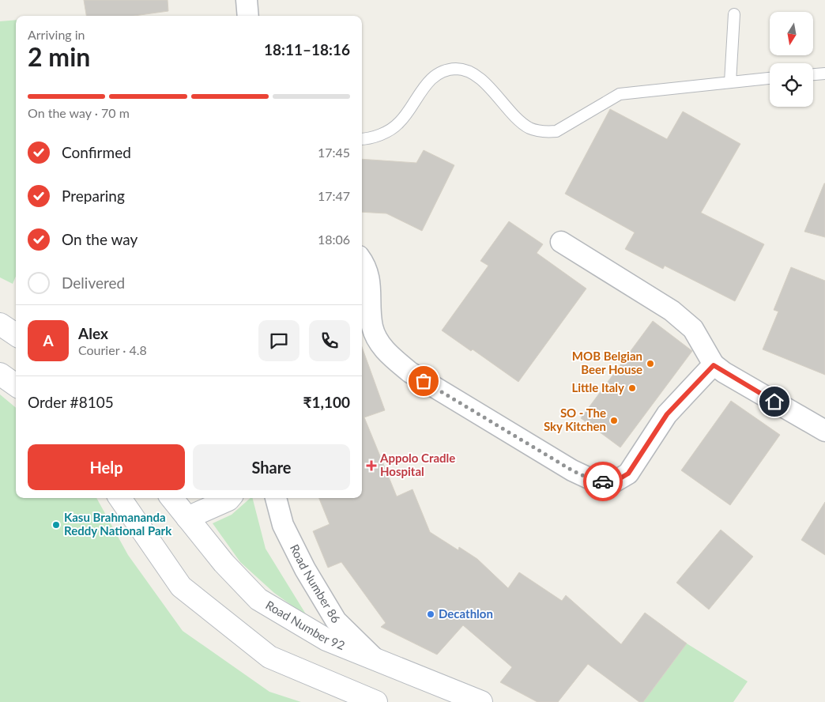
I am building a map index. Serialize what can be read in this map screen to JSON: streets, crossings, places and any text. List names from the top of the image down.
{
  "streets": {
    "main road": ["Road Number 92"],
    "street": ["Road Number 86"]
  },
  "crossings": [
    ["Road Number 86", "Road Number 92"]
  ],
  "places": {
    "other": [
      "MOB Belgian Beer House",
      "Little Italy",
      "SO - The Sky Kitchen",
      "Kasu Brahmananda Reddy National Park",
      "Decathlon"
    ],
    "health": ["Appolo Cradle Hospital"]
  },
  "north": "bottom",
  "page": {
    "heading": ["2 min", "Arriving in", "18:11–18:16"],
    "panel": [
      "Alex",
      "Courier · 4.8",
      "Order #8105",
      "₹1,100"
    ],
    "bar": "On the way · 70 m",
    "list": [
      ["Confirmed", "17:45"],
      ["Preparing", "17:47"],
      ["On the way", "18:06"],
      "Delivered"
    ],
    "round": "A",
    "buttons": ["Help", "Share"]
  }
}
